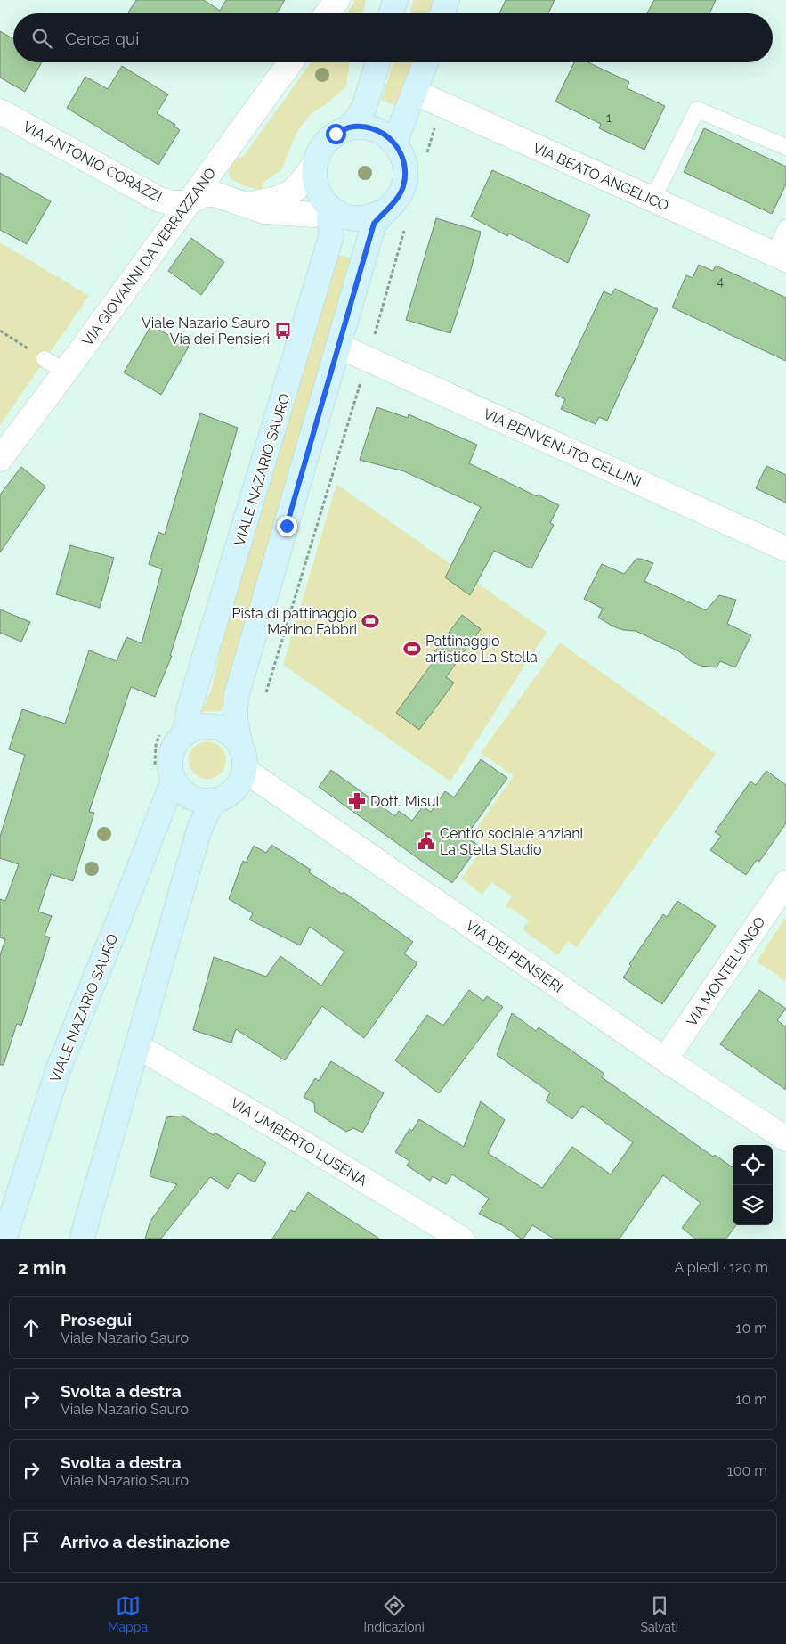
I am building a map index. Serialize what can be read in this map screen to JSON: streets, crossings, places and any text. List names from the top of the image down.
{
  "streets": {
    "main road": ["VIALE NAZARIO SAURO"],
    "street": [
      "VIA ANTONIO CORAZZI",
      "VIA BEATO ANGELICO",
      "VIA GIOVANNI DA VERRAZZANO",
      "VIA BENVENUTO CELLINI",
      "VIA DEI PENSIERI",
      "VIA MONTELUNGO",
      "VIA UMBERTO LUSENA"
    ]
  },
  "crossings": [
    ["VIA ANTONIO CORAZZI", "VIA GIOVANNI DA VERRAZZANO"],
    ["VIALE NAZARIO SAURO", "VIA DEI PENSIERI"],
    ["VIA DEI PENSIERI", "VIA MONTELUNGO"]
  ],
  "places": {
    "bus stop": ["Viale Nazario Sauro Via dei Pensieri"],
    "sports": ["Pista di pattinaggio Marino Fabbri", "Pattinaggio artistico La Stella"],
    "pharmacy": ["Dott. Misul"],
    "public building": ["Centro sociale anziani La Stella Stadio"]
  },
  "house_numbers": ["1", "4"],
  "page": {
    "search": "Cerca qui",
    "heading": ["2 min", "A piedi · 120 m"],
    "list": [
      ["Prosegui", "Viale Nazario Sauro", "10 m"],
      ["Svolta a destra", "Viale Nazario Sauro", "10 m"],
      ["Svolta a destra", "Viale Nazario Sauro", "100 m"],
      "Arrivo a destinazione"
    ],
    "nav": ["Mappa", "Indicazioni", "Salvati"]
  }
}
